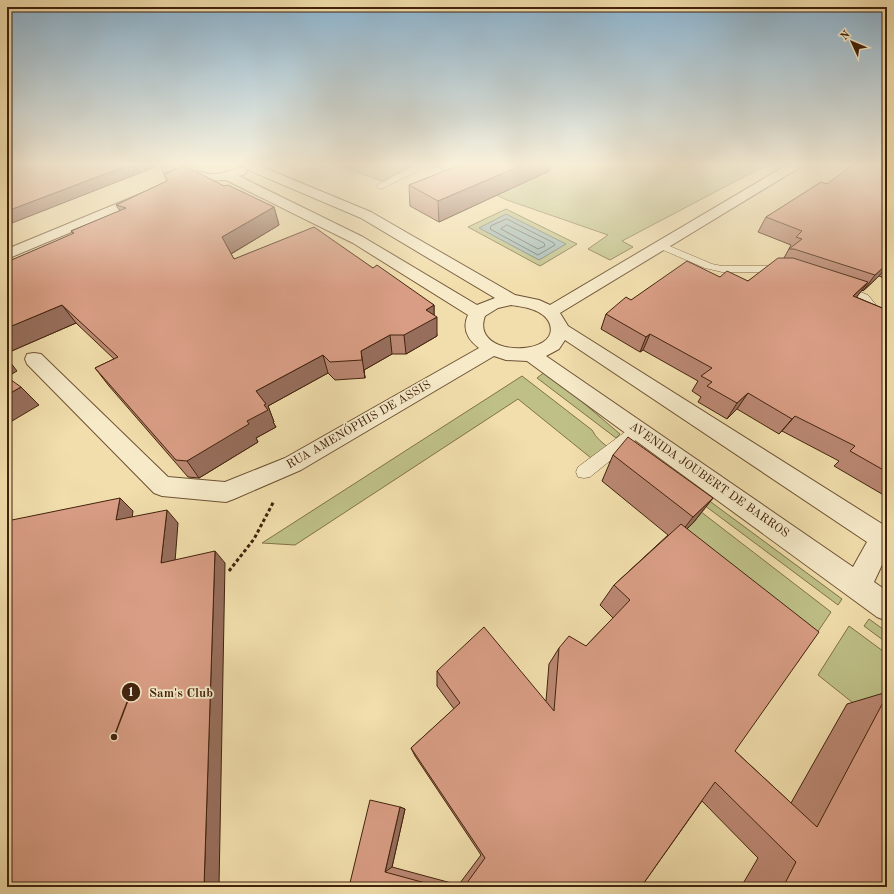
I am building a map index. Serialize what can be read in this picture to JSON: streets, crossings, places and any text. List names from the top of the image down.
{
  "streets": {
    "street": ["RUA AMENÓPHIS DE ASSIS", "AVENIDA JOUBERT DE BARROS"]
  },
  "crossings": [
    ["RUA AMENÓPHIS DE ASSIS", "AVENIDA JOUBERT DE BARROS"]
  ],
  "places": ["Sam's Club"],
  "north": "top left"
}
